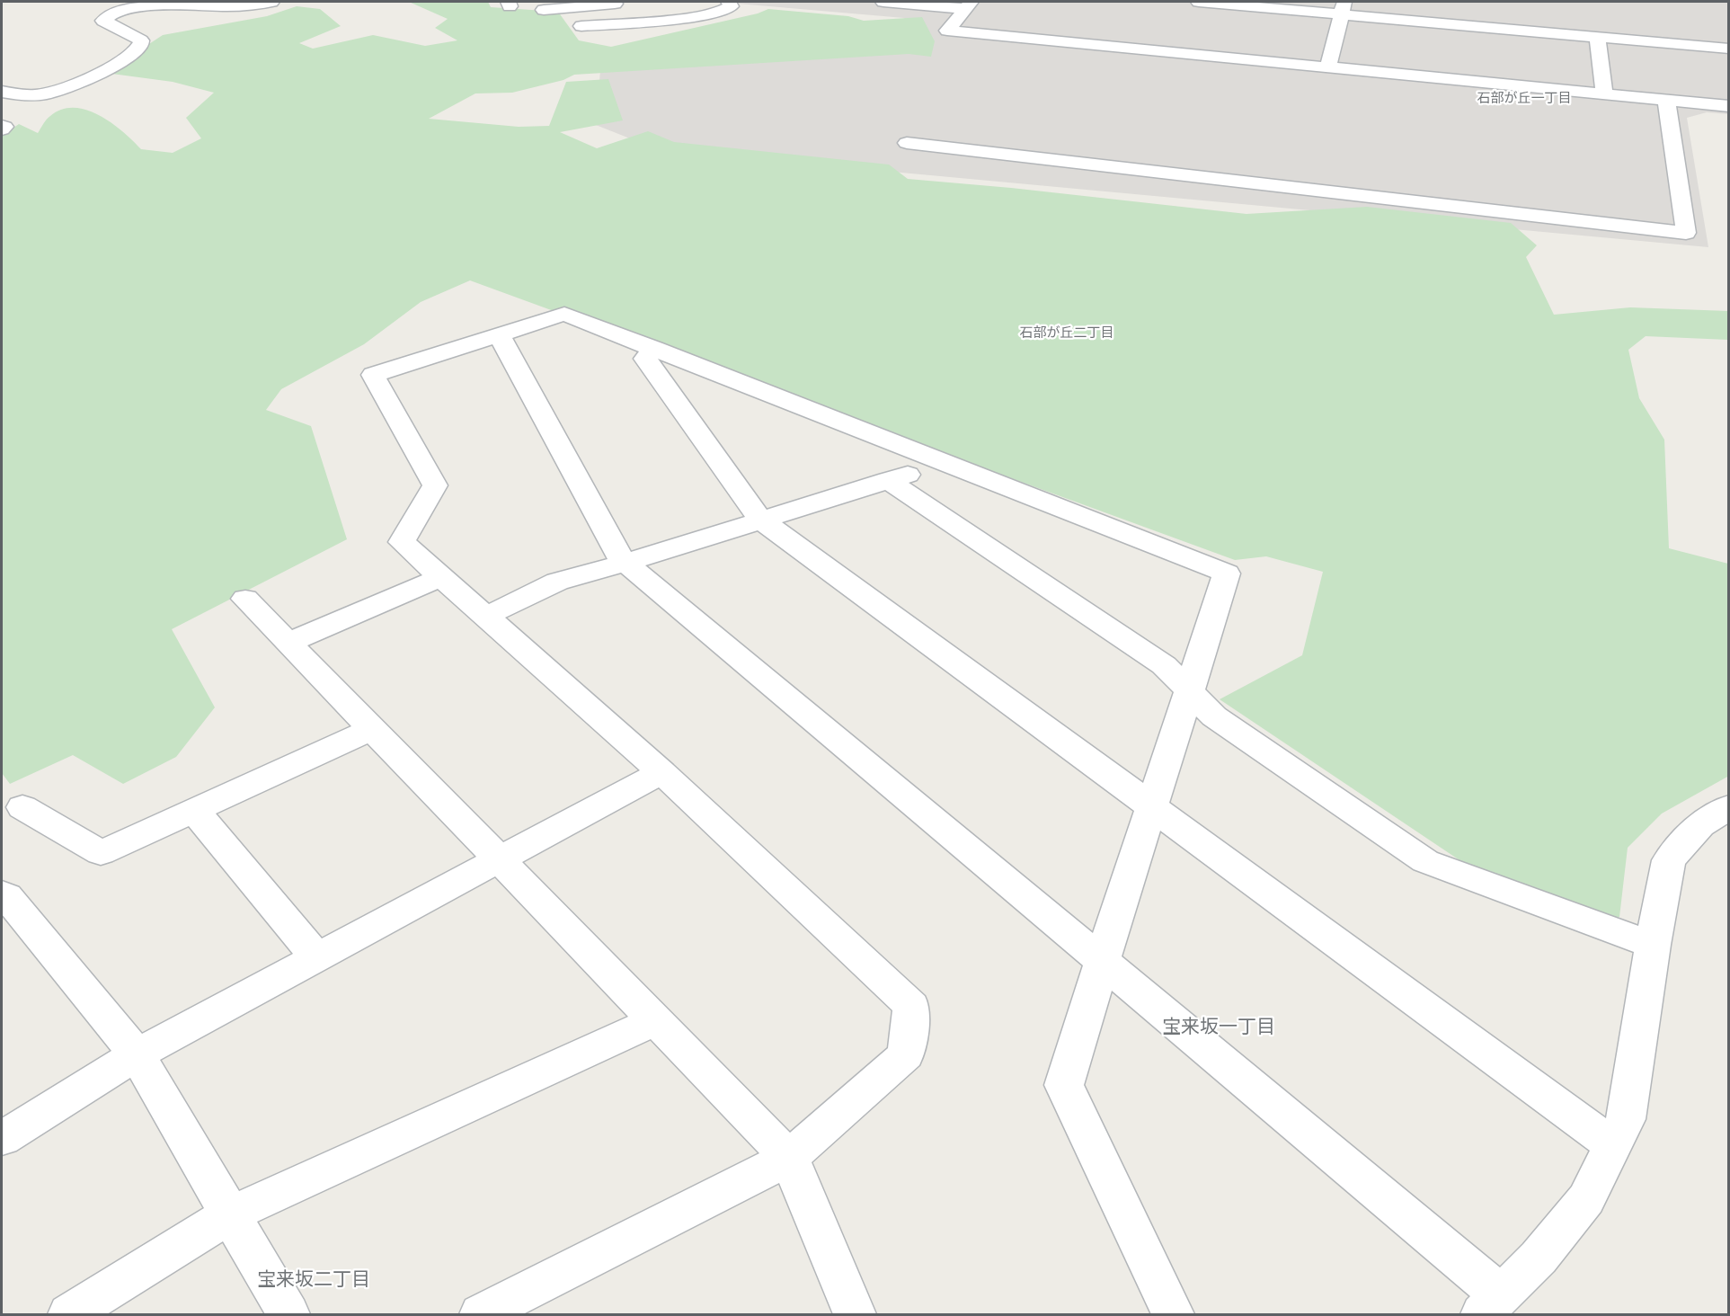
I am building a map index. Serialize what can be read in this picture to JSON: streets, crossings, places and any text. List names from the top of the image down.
{
  "districts": [
    "石部が丘一丁目",
    "石部が丘二丁目",
    "宝来坂一丁目",
    "宝来坂二丁目"
  ]
}
